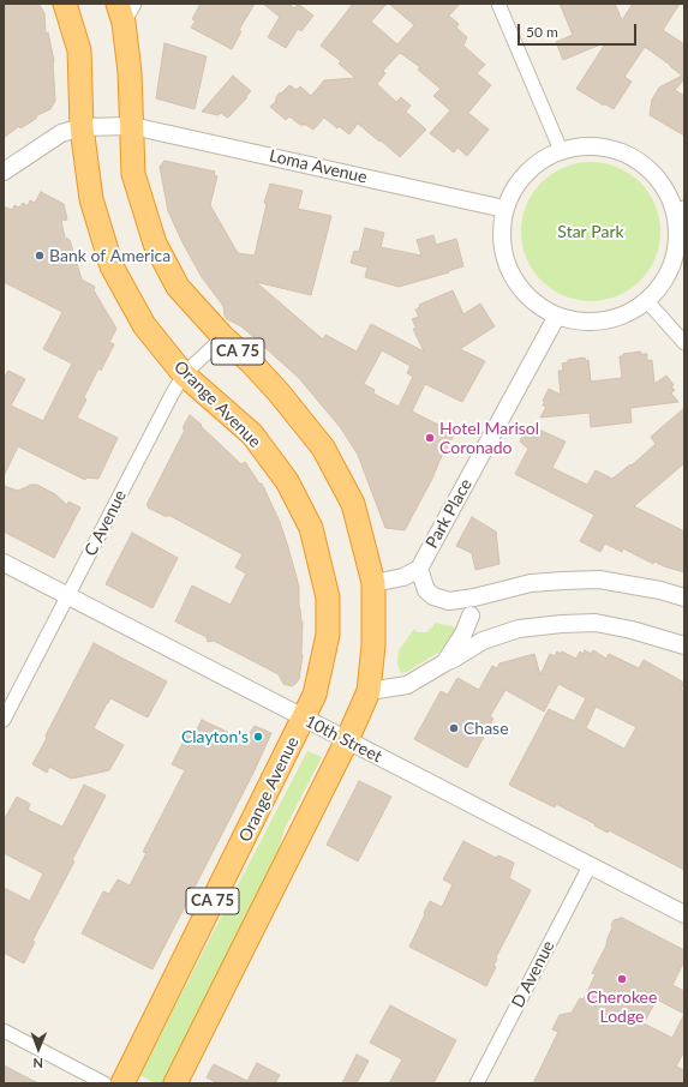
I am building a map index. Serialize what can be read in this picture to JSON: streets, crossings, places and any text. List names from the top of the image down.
{
  "streets": {
    "highway": ["CA 75", "Orange Avenue"],
    "street": [
      "Loma Avenue",
      "Park Place",
      "C Avenue",
      "10th Street",
      "D Avenue"
    ]
  },
  "crossings": [
    ["Loma Avenue", "CA 75"],
    ["Loma Avenue", "Orange Avenue"],
    ["CA 75", "Park Place"],
    ["CA 75", "C Avenue"],
    ["CA 75", "10th Street"],
    ["Orange Avenue", "C Avenue"],
    ["Orange Avenue", "10th Street"],
    ["C Avenue", "10th Street"],
    ["10th Street", "D Avenue"]
  ],
  "parks": ["Star Park"],
  "places": [
    "Bank of America",
    "Hotel Marisol Coronado",
    "Chase",
    "Clayton's",
    "Cherokee Lodge"
  ],
  "scale_bar": "50 m",
  "north": "bottom"
}
